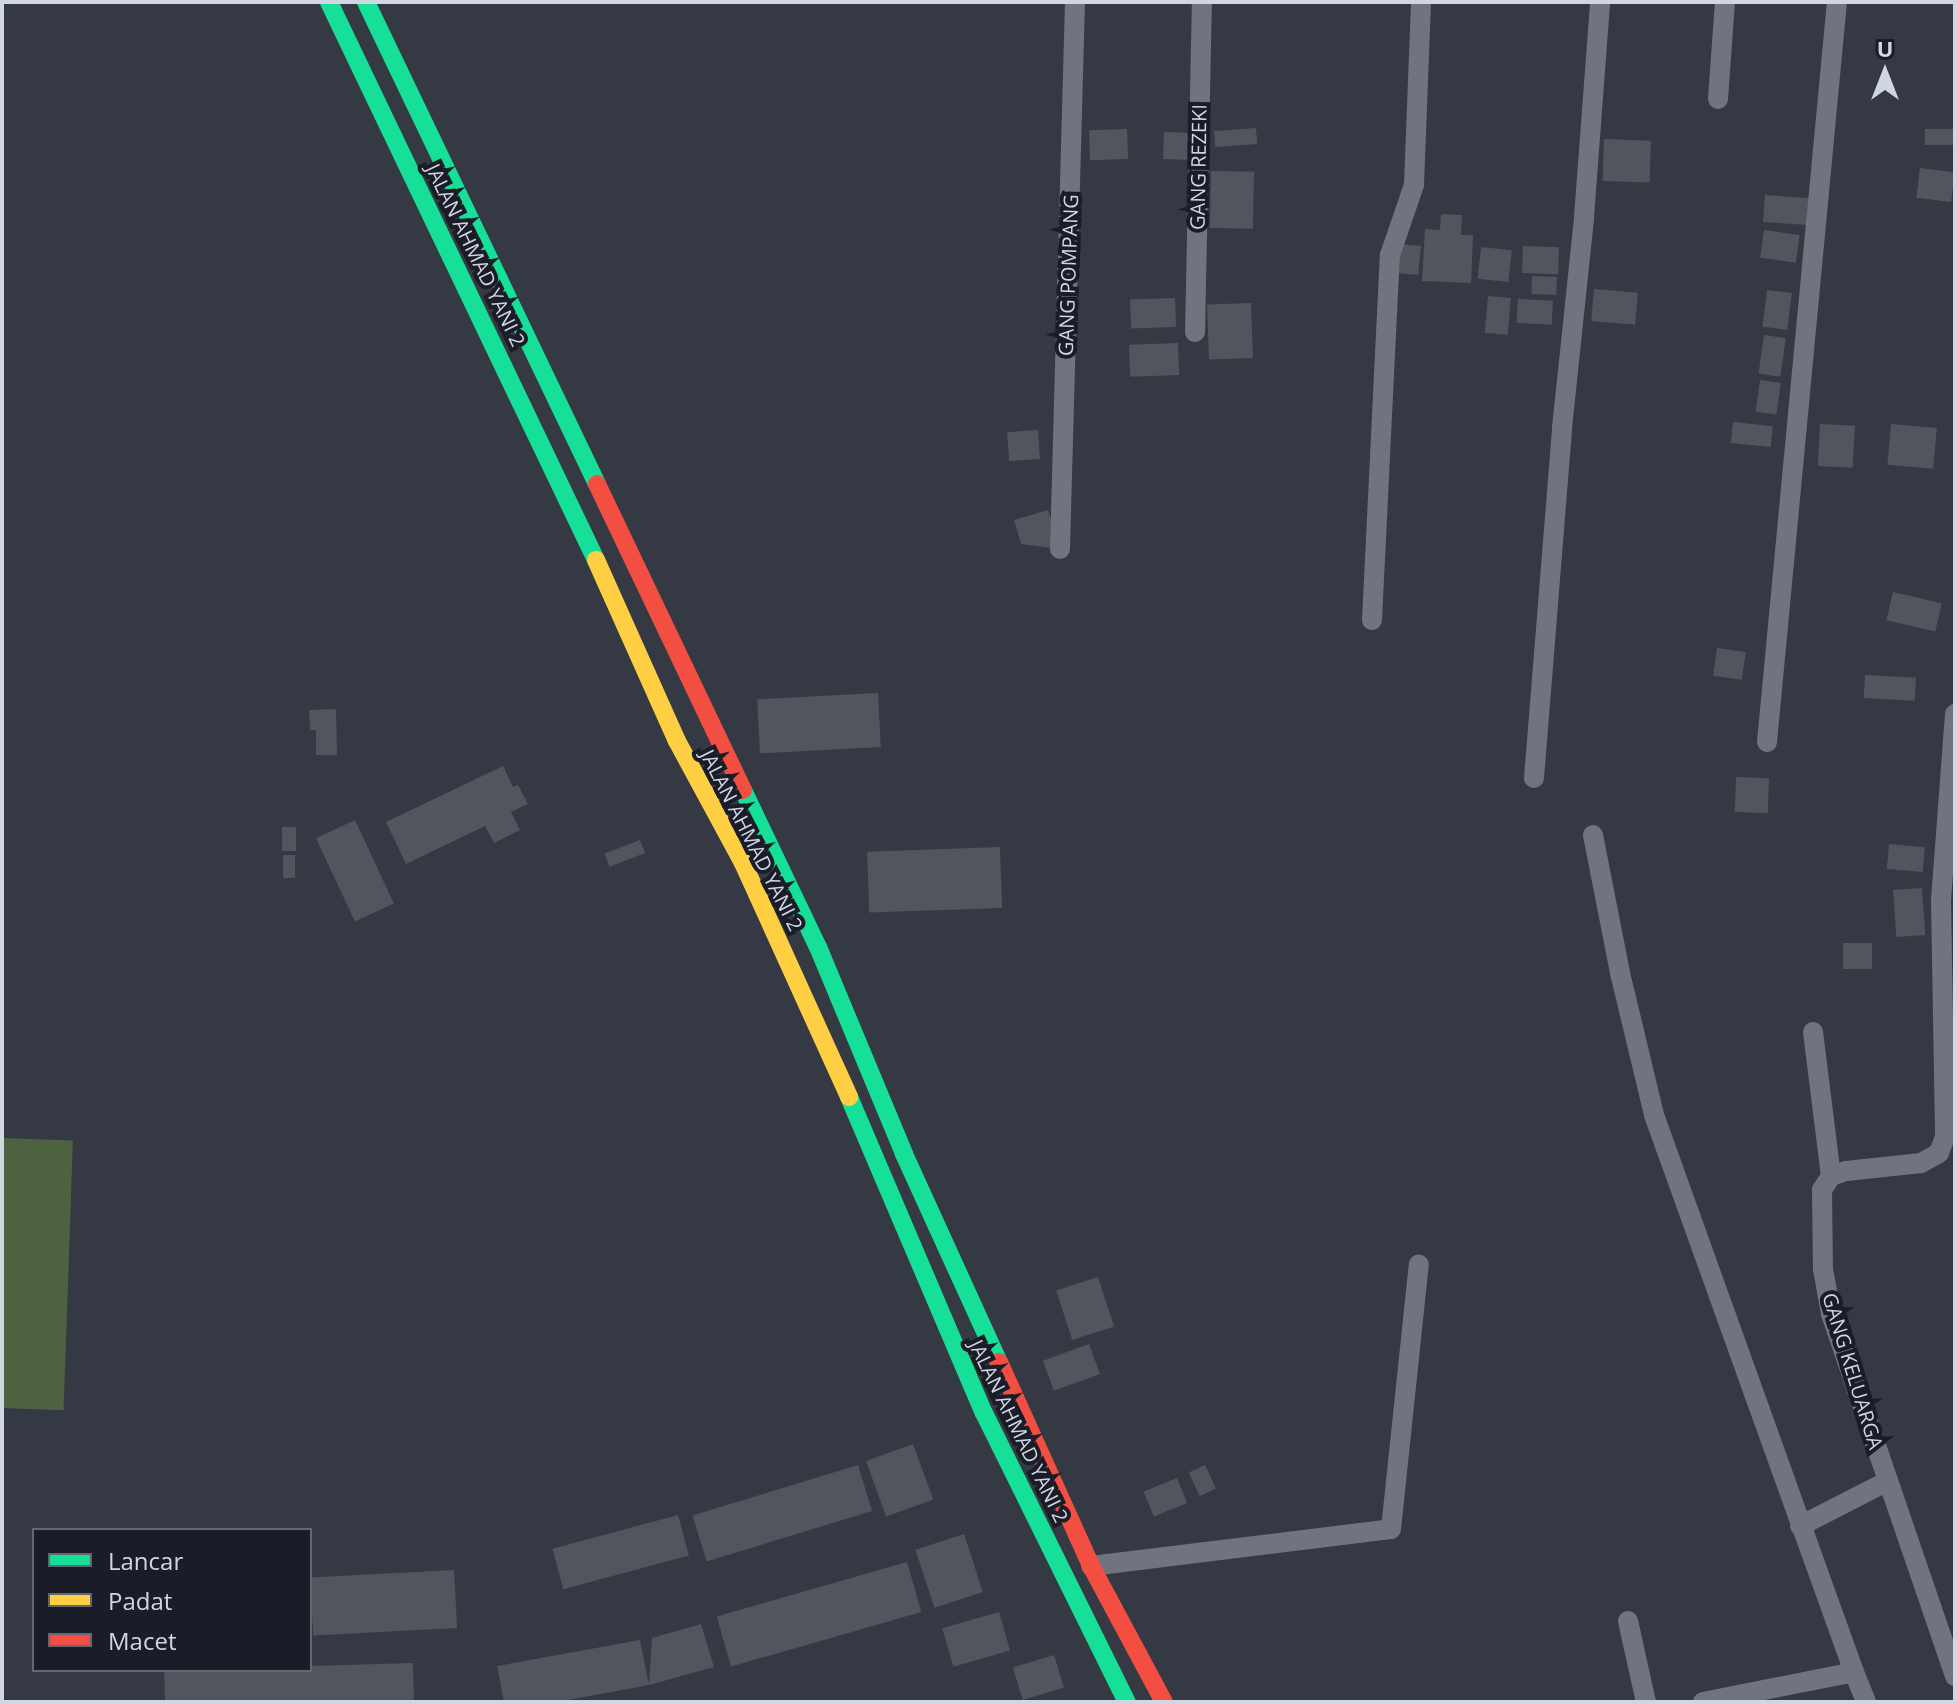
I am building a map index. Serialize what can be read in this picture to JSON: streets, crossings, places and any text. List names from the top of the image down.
{
  "streets": {
    "highway": ["JALAN AHMAD YANI 2"],
    "street": ["GANG REZEKI", "GANG POMPANG", "GANG KELUARGA"]
  },
  "legend": ["Lancar", "Padat", "Macet"],
  "north": "top"
}
